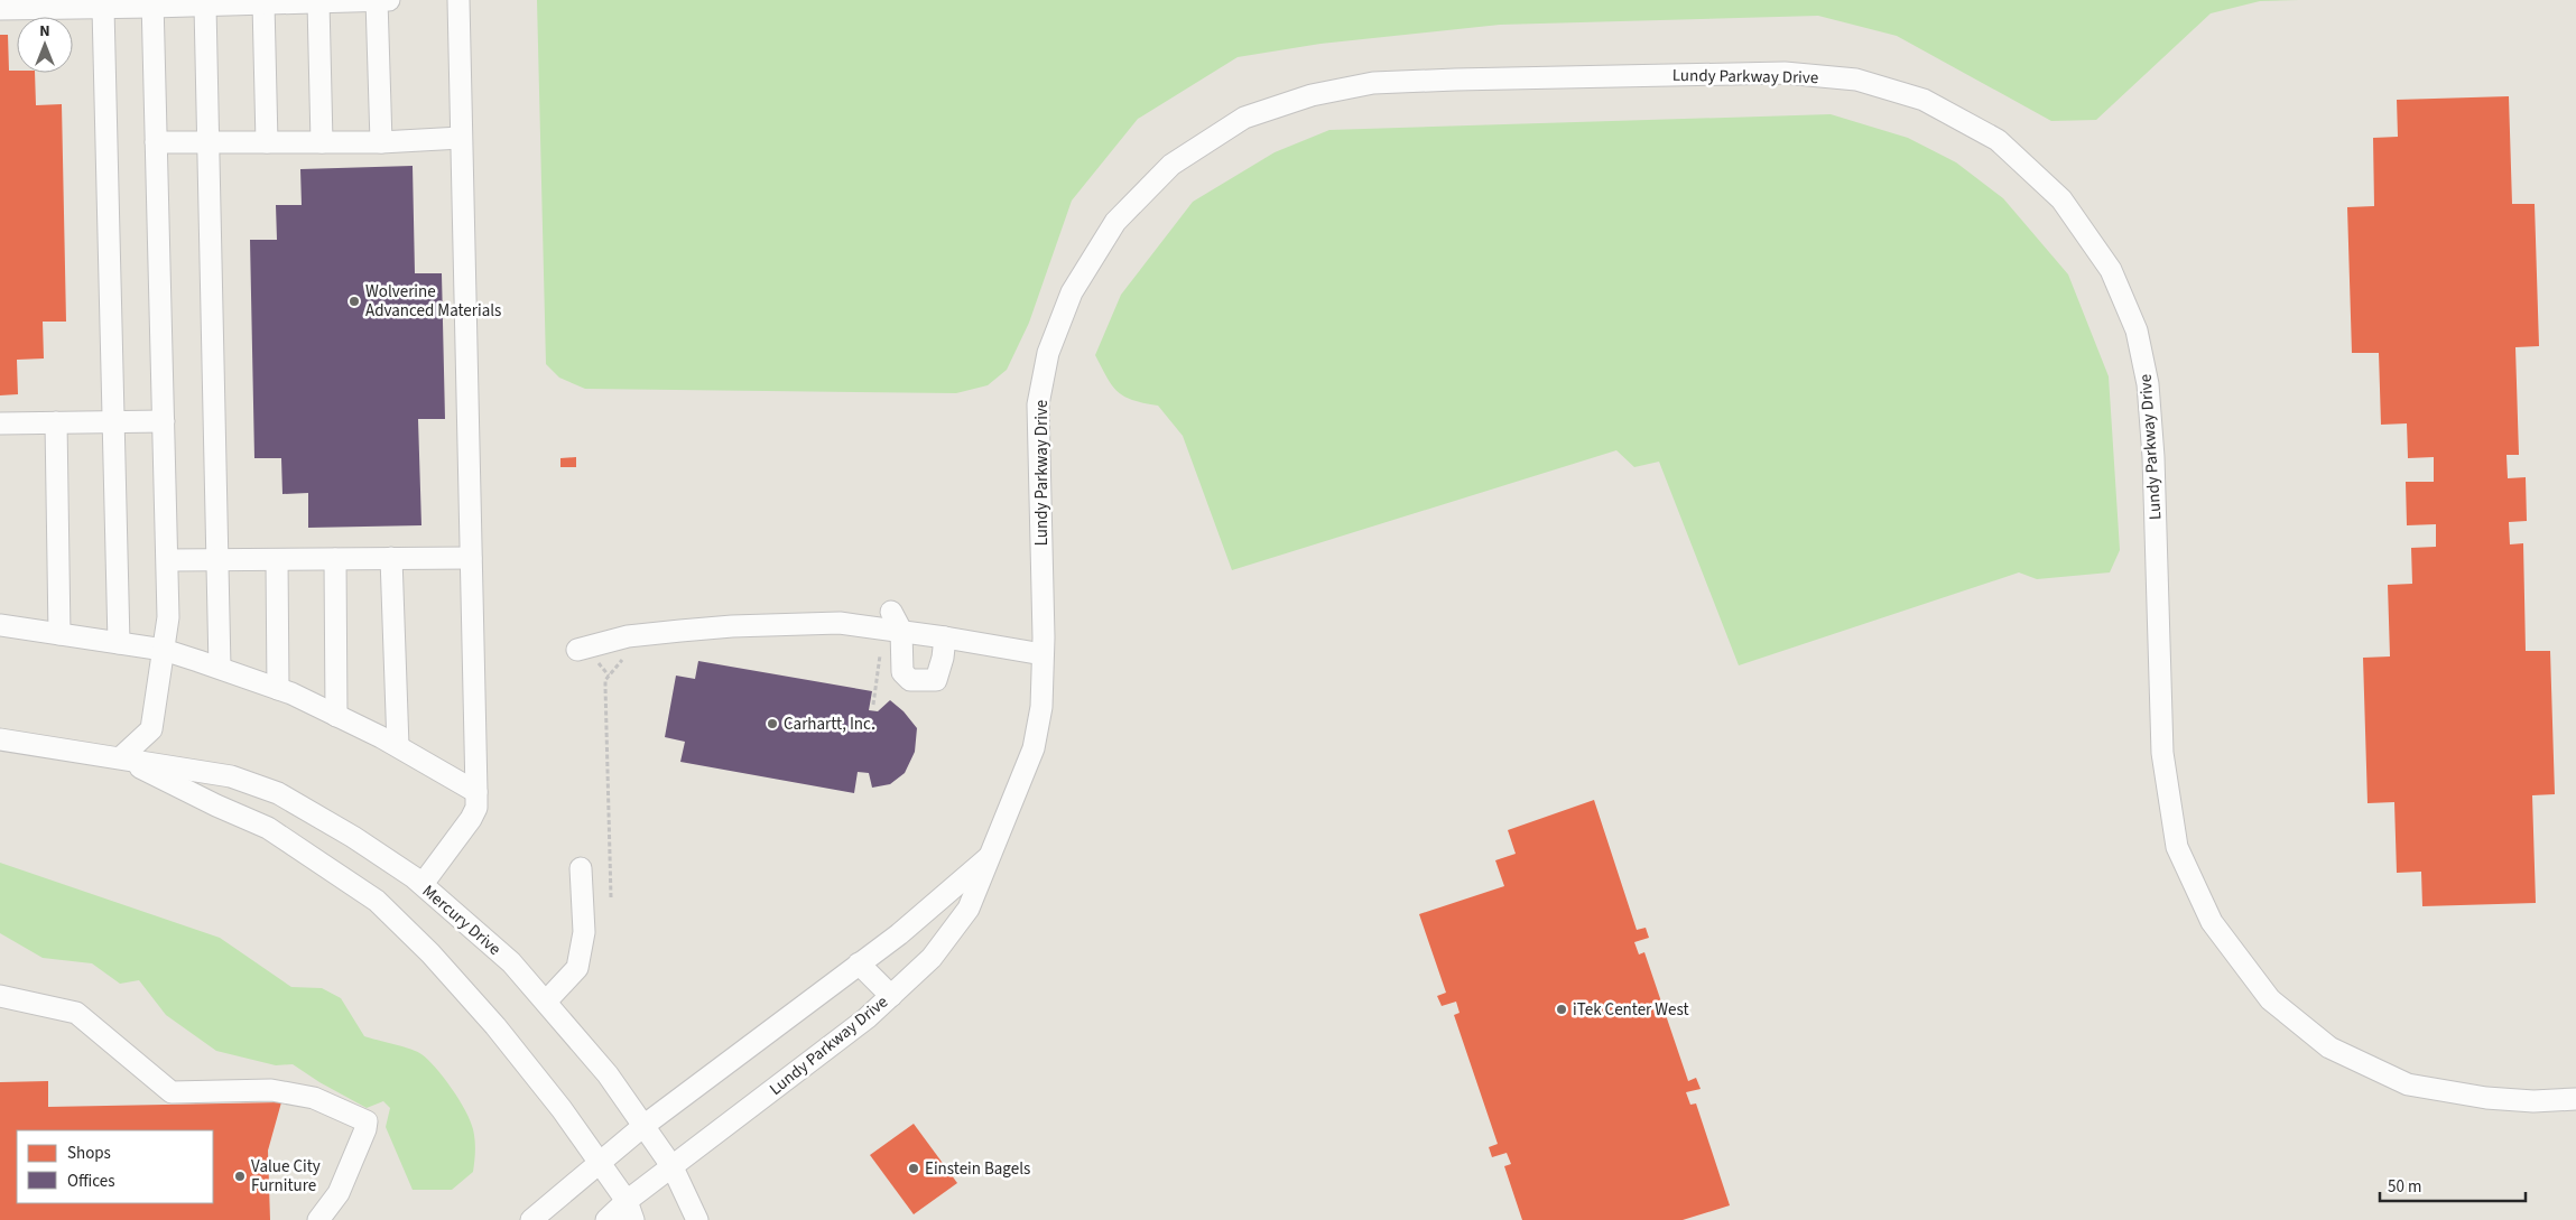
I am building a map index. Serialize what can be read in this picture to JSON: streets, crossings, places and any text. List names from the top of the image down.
{
  "streets": {
    "street": ["Lundy Parkway Drive", "Mercury Drive"]
  },
  "crossings": [
    ["Lundy Parkway Drive", "Mercury Drive"]
  ],
  "places": [
    "Wolverine Advanced Materials",
    "Carhartt, Inc.",
    "iTek Center West",
    "Einstein Bagels",
    "Value City Furniture"
  ],
  "legend": ["Shops", "Offices"],
  "scale_bar": "50 m",
  "north": "top"
}
